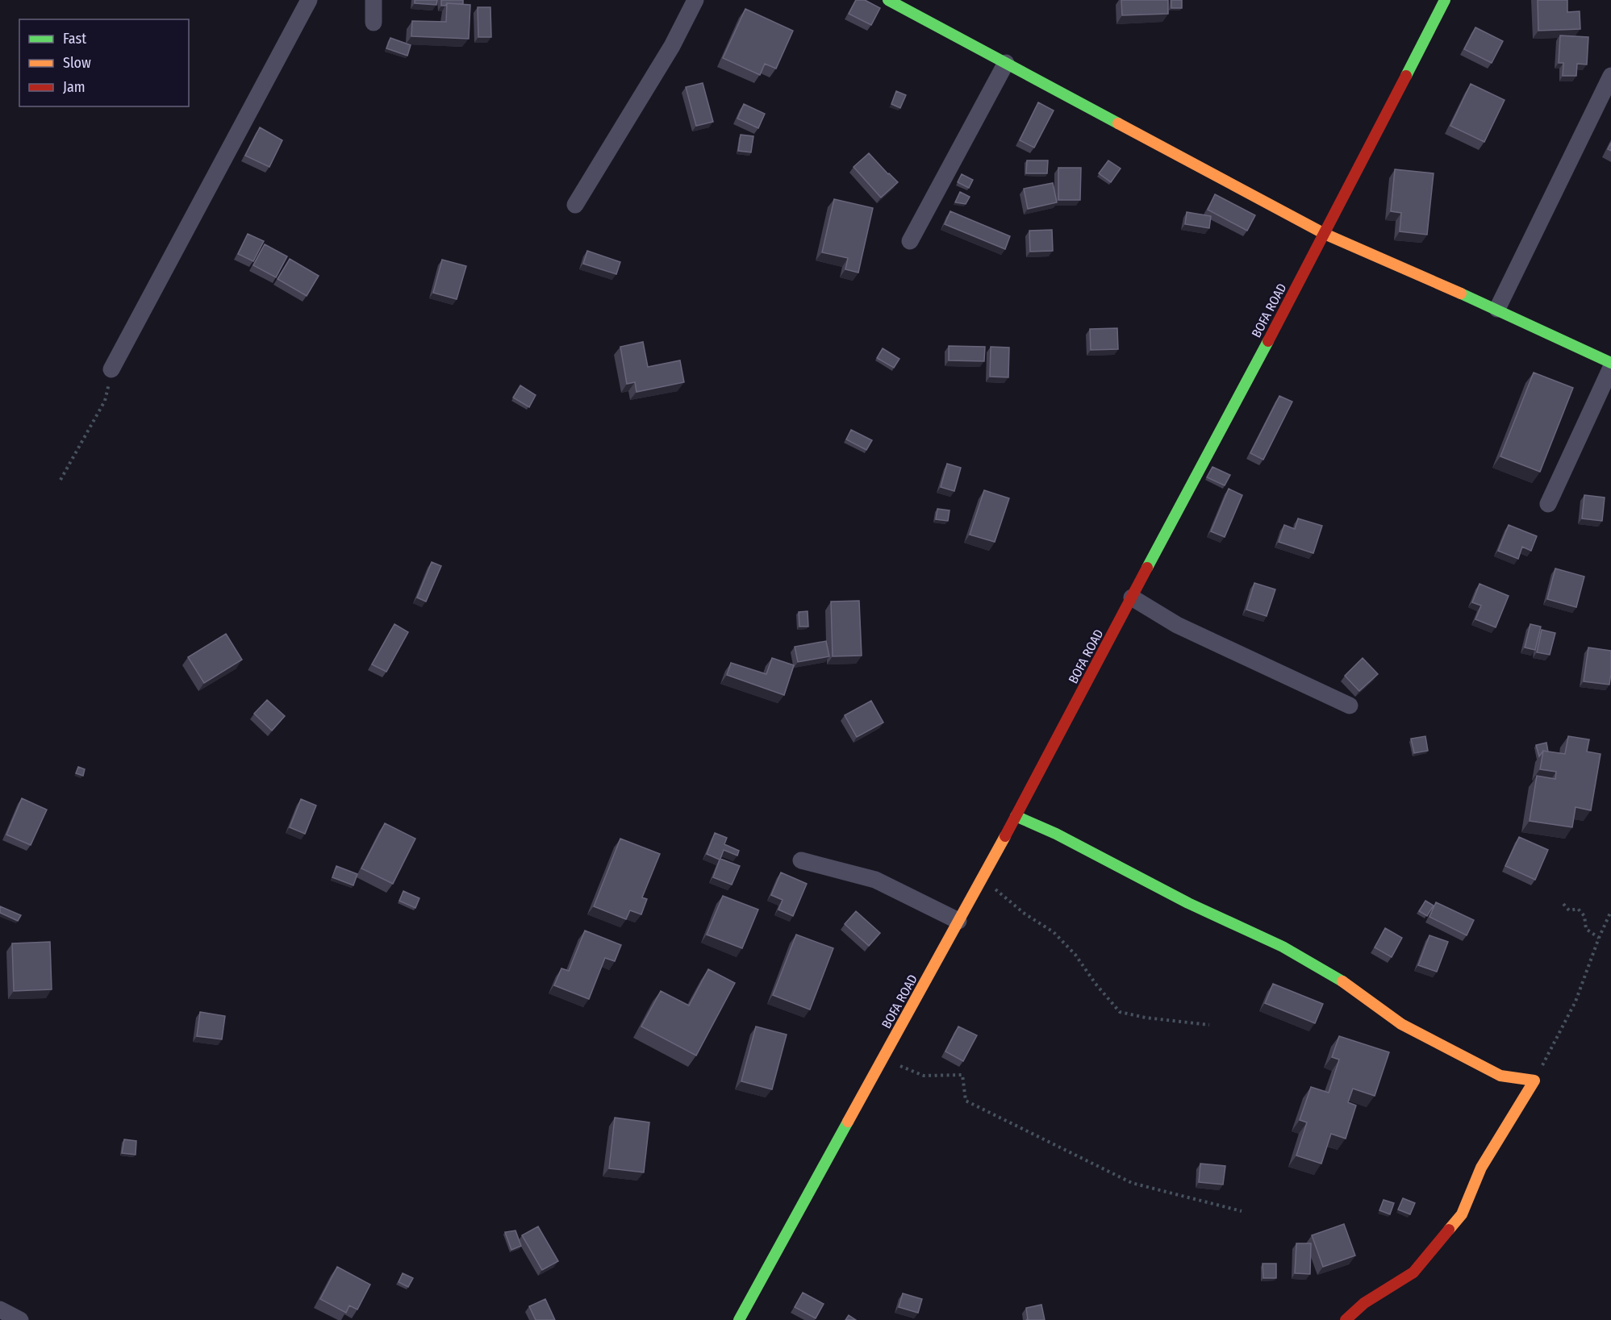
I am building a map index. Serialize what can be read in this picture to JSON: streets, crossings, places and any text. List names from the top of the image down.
{
  "streets": {
    "street": ["BOFA ROAD"]
  },
  "legend": ["Fast", "Slow", "Jam"]
}
